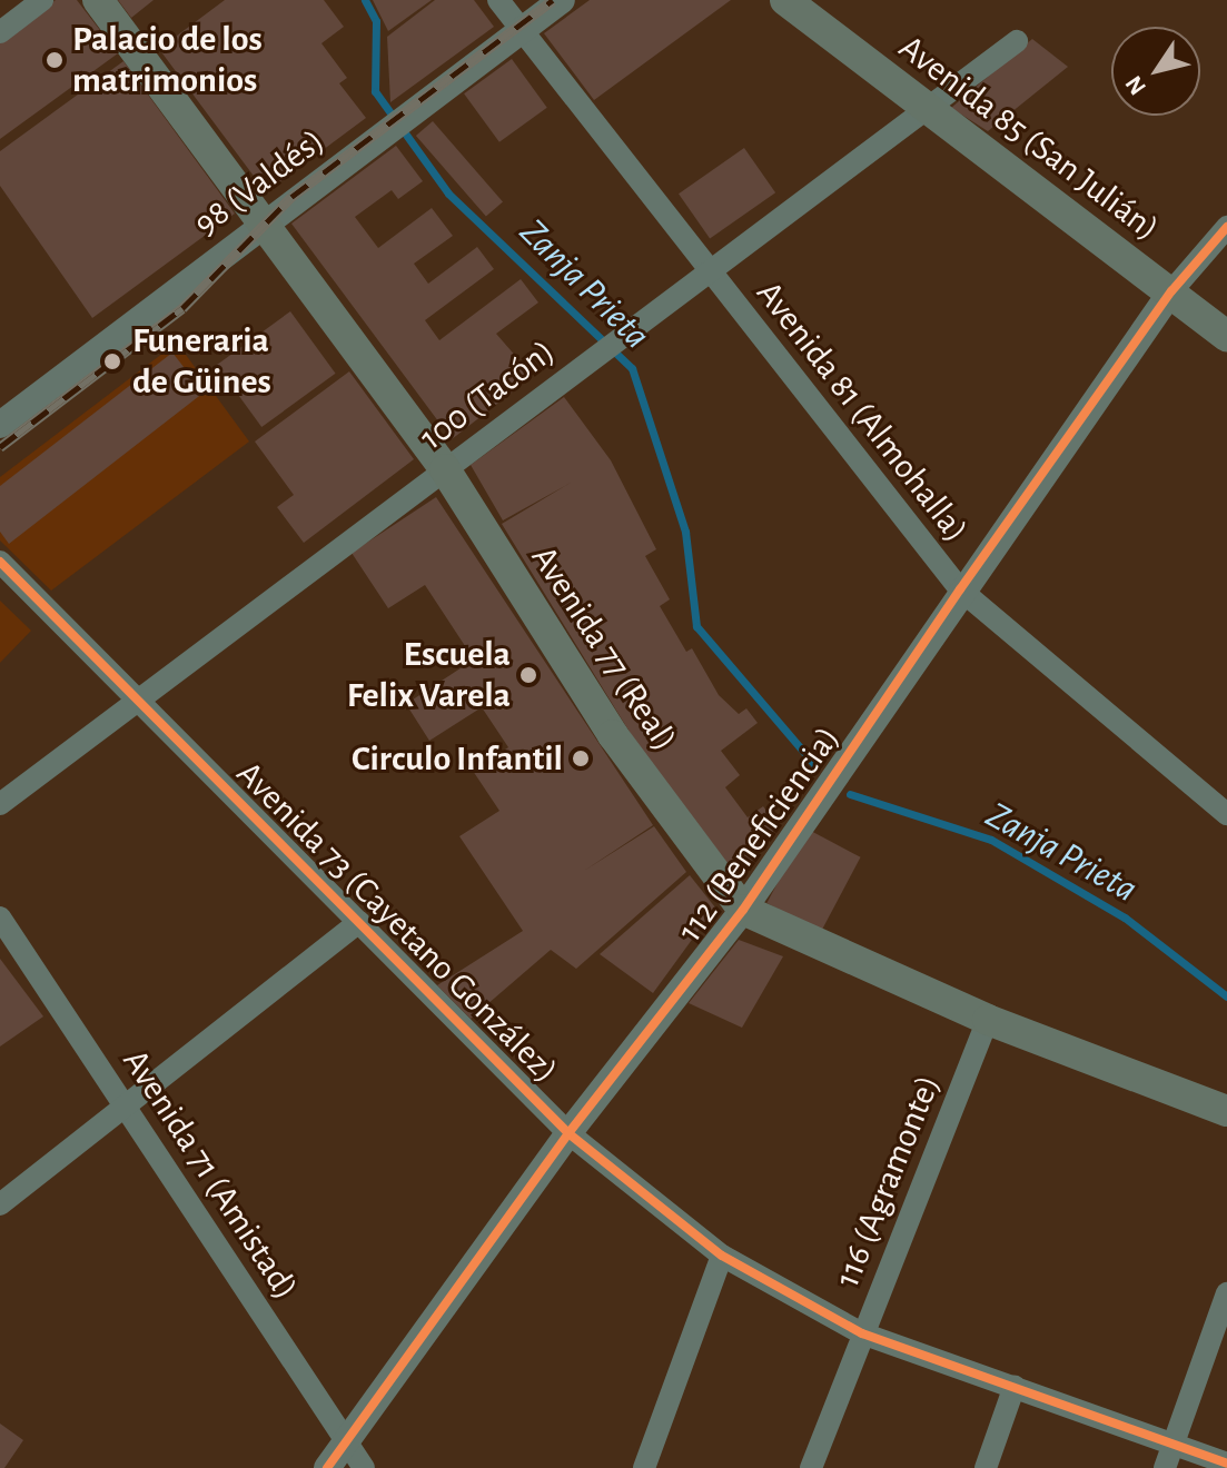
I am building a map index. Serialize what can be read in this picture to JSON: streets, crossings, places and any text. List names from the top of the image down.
{
  "streets": {
    "main road": ["Avenida 85 (San Julián)", "Avenida 77 (Real)"],
    "street": [
      "98 (Valdés)",
      "100 (Tacón)",
      "Avenida 81 (Almohalla)",
      "112 (Beneficiencia)",
      "Avenida 73 (Cayetano González)",
      "Avenida 71 (Amistad)",
      "116 (Agramonte)"
    ]
  },
  "crossings": [
    ["Avenida 85 (San Julián)", "100 (Tacón)"],
    ["Avenida 85 (San Julián)", "112 (Beneficiencia)"],
    ["98 (Valdés)", "Avenida 81 (Almohalla)"],
    ["98 (Valdés)", "Avenida 77 (Real)"],
    ["100 (Tacón)", "Avenida 81 (Almohalla)"],
    ["100 (Tacón)", "Avenida 77 (Real)"],
    ["100 (Tacón)", "Avenida 73 (Cayetano González)"],
    ["Avenida 81 (Almohalla)", "112 (Beneficiencia)"],
    ["Avenida 77 (Real)", "112 (Beneficiencia)"],
    ["Avenida 77 (Real)", "116 (Agramonte)"],
    ["112 (Beneficiencia)", "Avenida 73 (Cayetano González)"],
    ["112 (Beneficiencia)", "Avenida 71 (Amistad)"],
    ["Avenida 73 (Cayetano González)", "116 (Agramonte)"]
  ],
  "water": ["Zanja Prieta"],
  "places": [
    "Palacio de los matrimonios",
    "Funeraria de Güines",
    "Escuela Felix Varela",
    "Circulo Infantil"
  ],
  "north": "bottom left"
}
